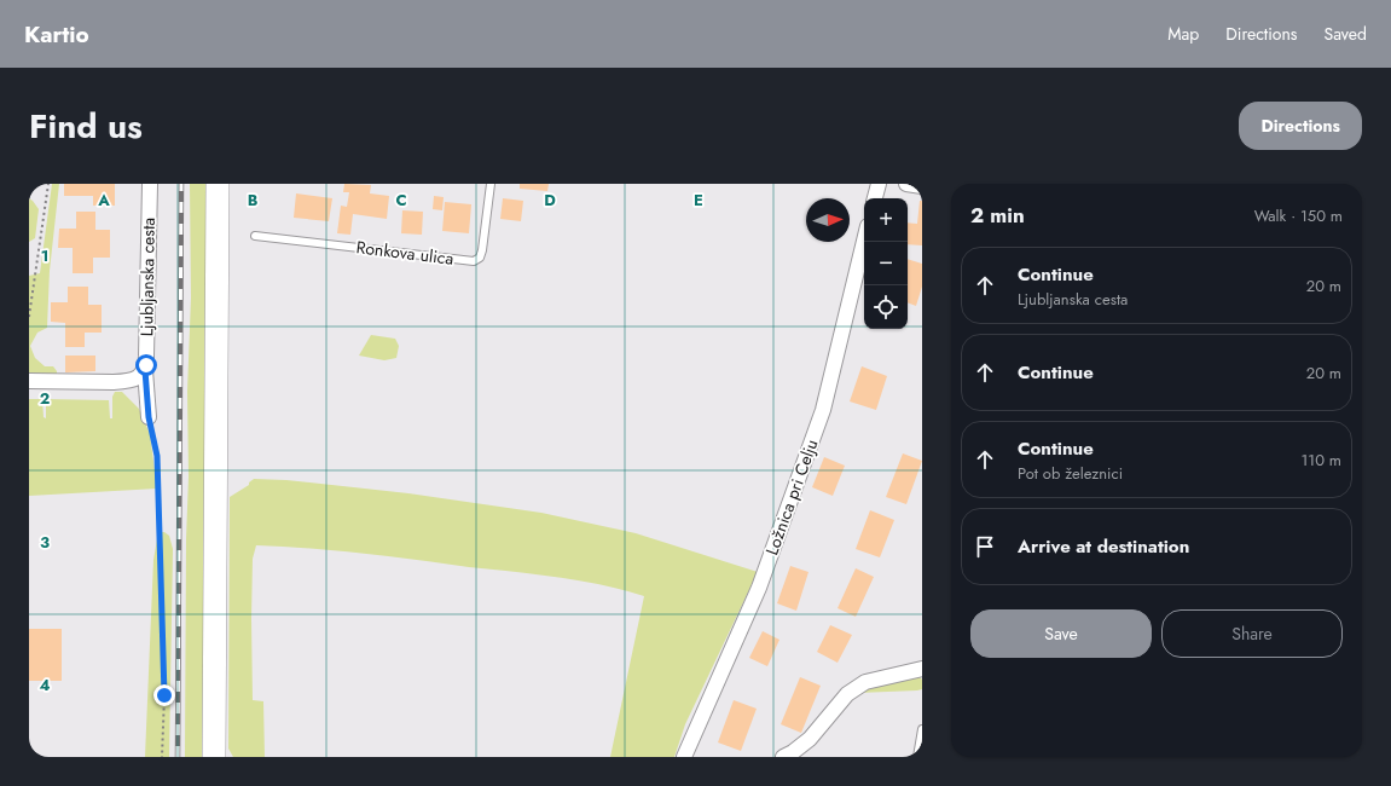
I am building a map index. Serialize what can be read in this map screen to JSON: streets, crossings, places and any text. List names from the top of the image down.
{
  "streets": {
    "street": ["Ljubljanska cesta", "Ložnica pri Celju"],
    "lane": ["Ronkova ulica"]
  },
  "north": "right",
  "page": {
    "header": "Kartio",
    "nav": ["Map", "Directions", "Saved"],
    "title": "Find us",
    "buttons": [
      "Directions",
      ["Save", "Share"]
    ],
    "heading": ["2 min", "Walk · 150 m"],
    "map_buttons": ["+", "−"],
    "list": [
      ["Continue", "Ljubljanska cesta", "20 m"],
      ["Continue", "20 m"],
      ["Continue", "Pot ob železnici", "110 m"],
      "Arrive at destination"
    ]
  },
  "grid": {
    "columns": [
      "A",
      "B",
      "C",
      "D",
      "E"
    ],
    "rows": [
      "1",
      "2",
      "3",
      "4"
    ]
  }
}
